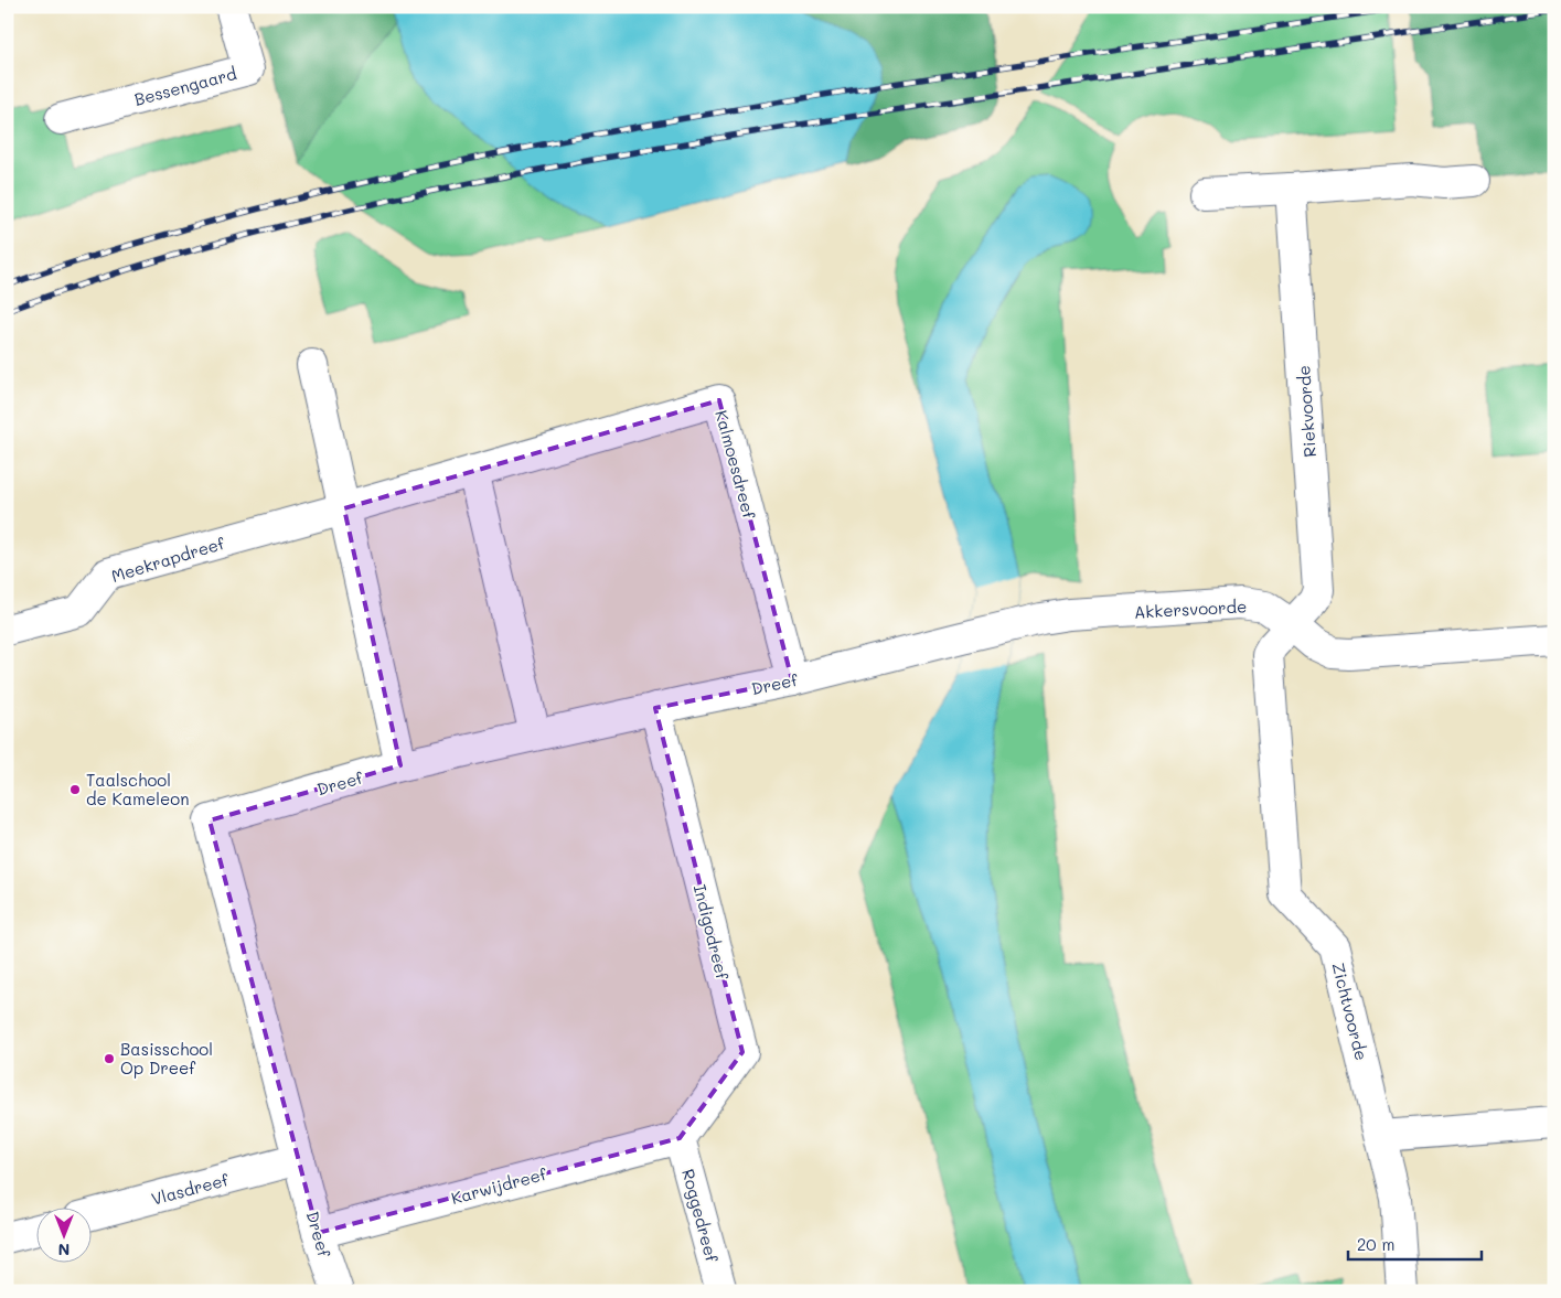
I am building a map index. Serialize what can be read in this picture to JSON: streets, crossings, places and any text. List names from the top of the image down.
{
  "streets": {
    "street": [
      "Bessengaard",
      "Riekvoorde",
      "Kalmoesdreef",
      "Meekrapdreef",
      "Akkersvoorde",
      "Dreef",
      "Indigodreef",
      "Zichtvoorde",
      "Karwijdreef",
      "Vlasdreef",
      "Roggedreef"
    ]
  },
  "crossings": [
    ["Riekvoorde", "Akkersvoorde"],
    ["Riekvoorde", "Zichtvoorde"],
    ["Kalmoesdreef", "Meekrapdreef"],
    ["Kalmoesdreef", "Dreef"],
    ["Akkersvoorde", "Dreef"],
    ["Akkersvoorde", "Zichtvoorde"],
    ["Dreef", "Indigodreef"],
    ["Dreef", "Karwijdreef"],
    ["Dreef", "Vlasdreef"],
    ["Indigodreef", "Karwijdreef"],
    ["Indigodreef", "Roggedreef"],
    ["Karwijdreef", "Roggedreef"]
  ],
  "places": ["Taalschool de Kameleon", "Basisschool Op Dreef"],
  "scale_bar": "20 m",
  "north": "bottom"
}
